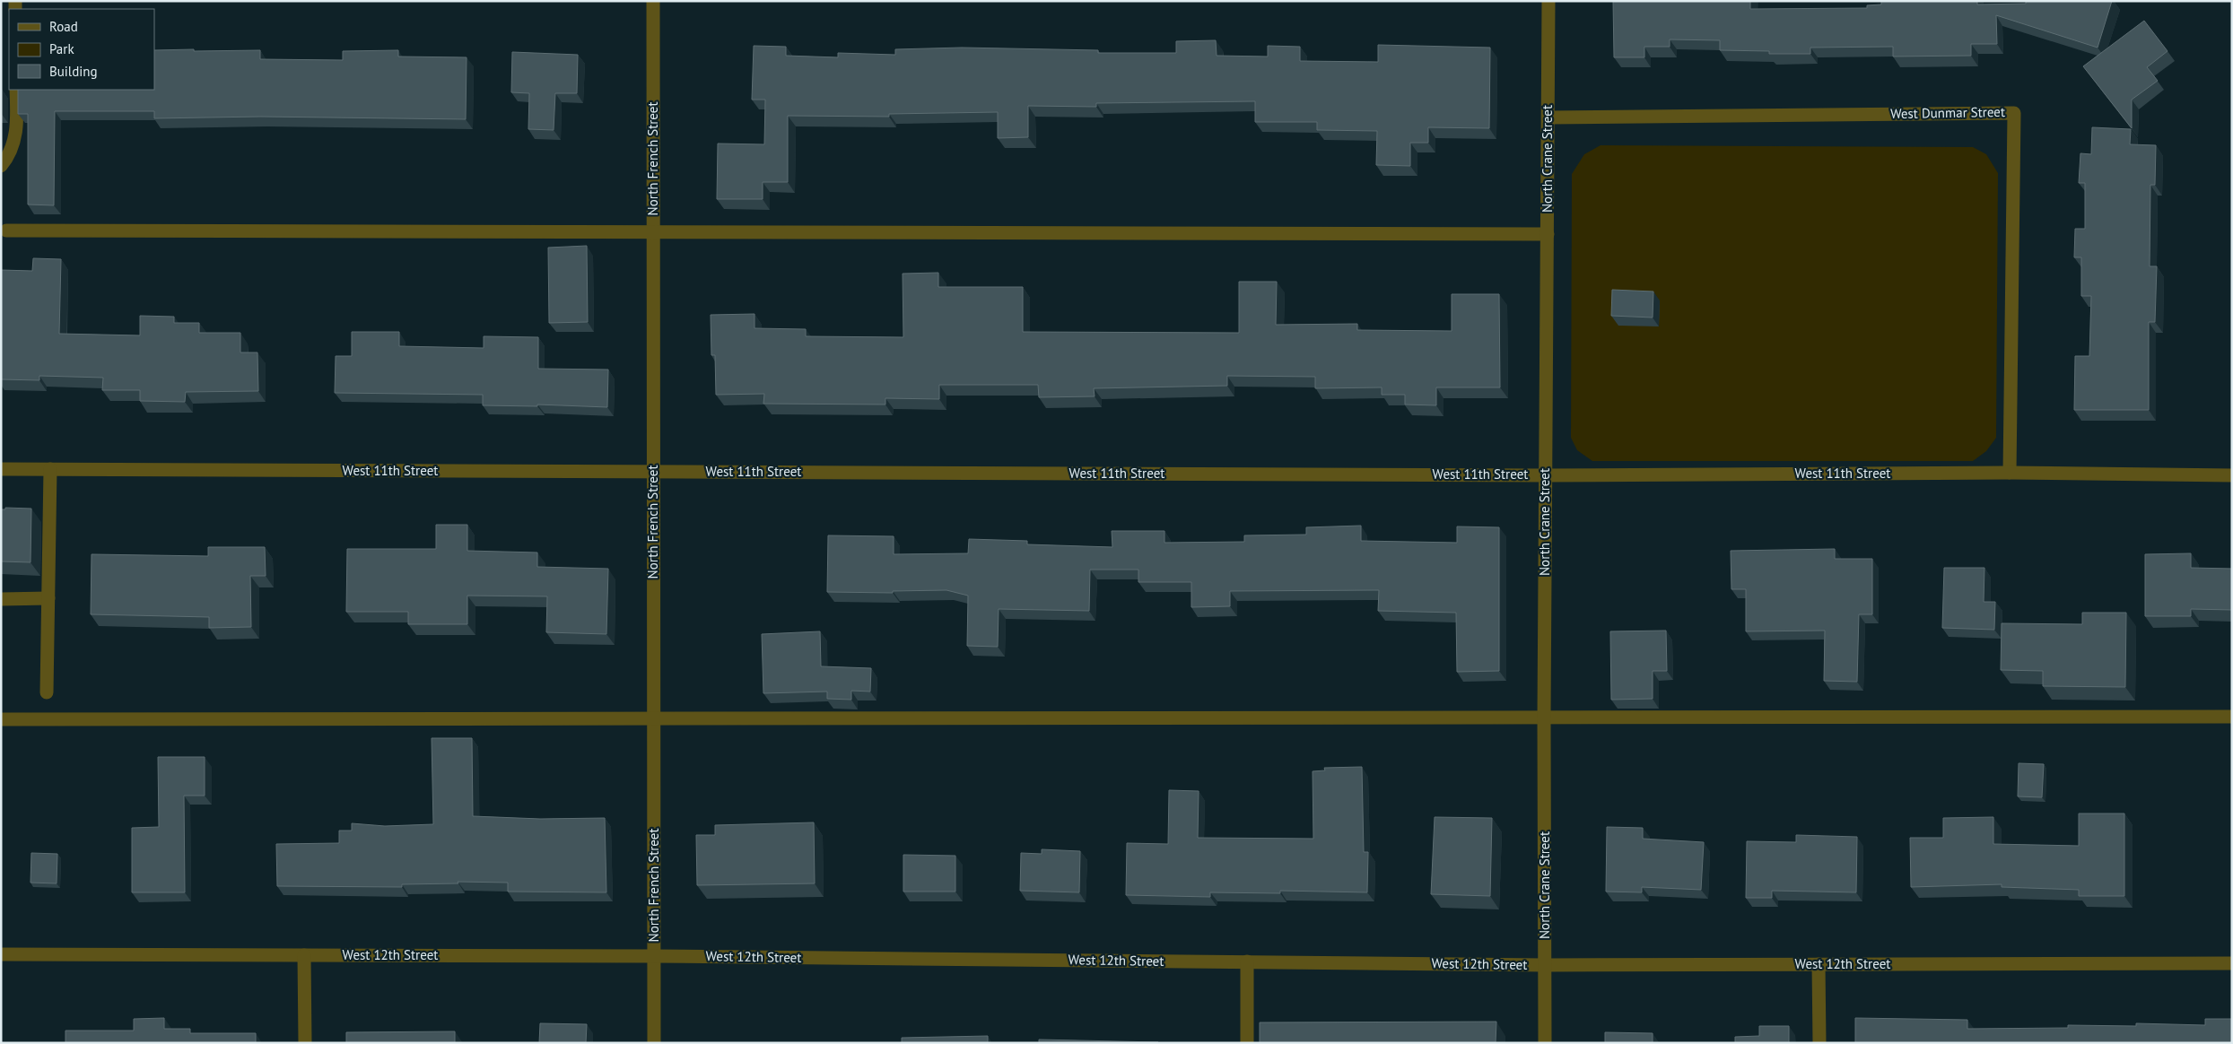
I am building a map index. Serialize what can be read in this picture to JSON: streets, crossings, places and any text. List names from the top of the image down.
{
  "streets": {
    "street": [
      "West Dunmar Street",
      "North French Street",
      "North Crane Street",
      "West 11th Street",
      "West 12th Street"
    ]
  },
  "crossings": [
    ["West Dunmar Street", "North Crane Street"],
    ["West Dunmar Street", "West 11th Street"],
    ["North French Street", "West 11th Street"],
    ["North French Street", "West 12th Street"],
    ["North Crane Street", "West 11th Street"],
    ["North Crane Street", "West 12th Street"]
  ],
  "legend": ["Road", "Park", "Building"]
}
